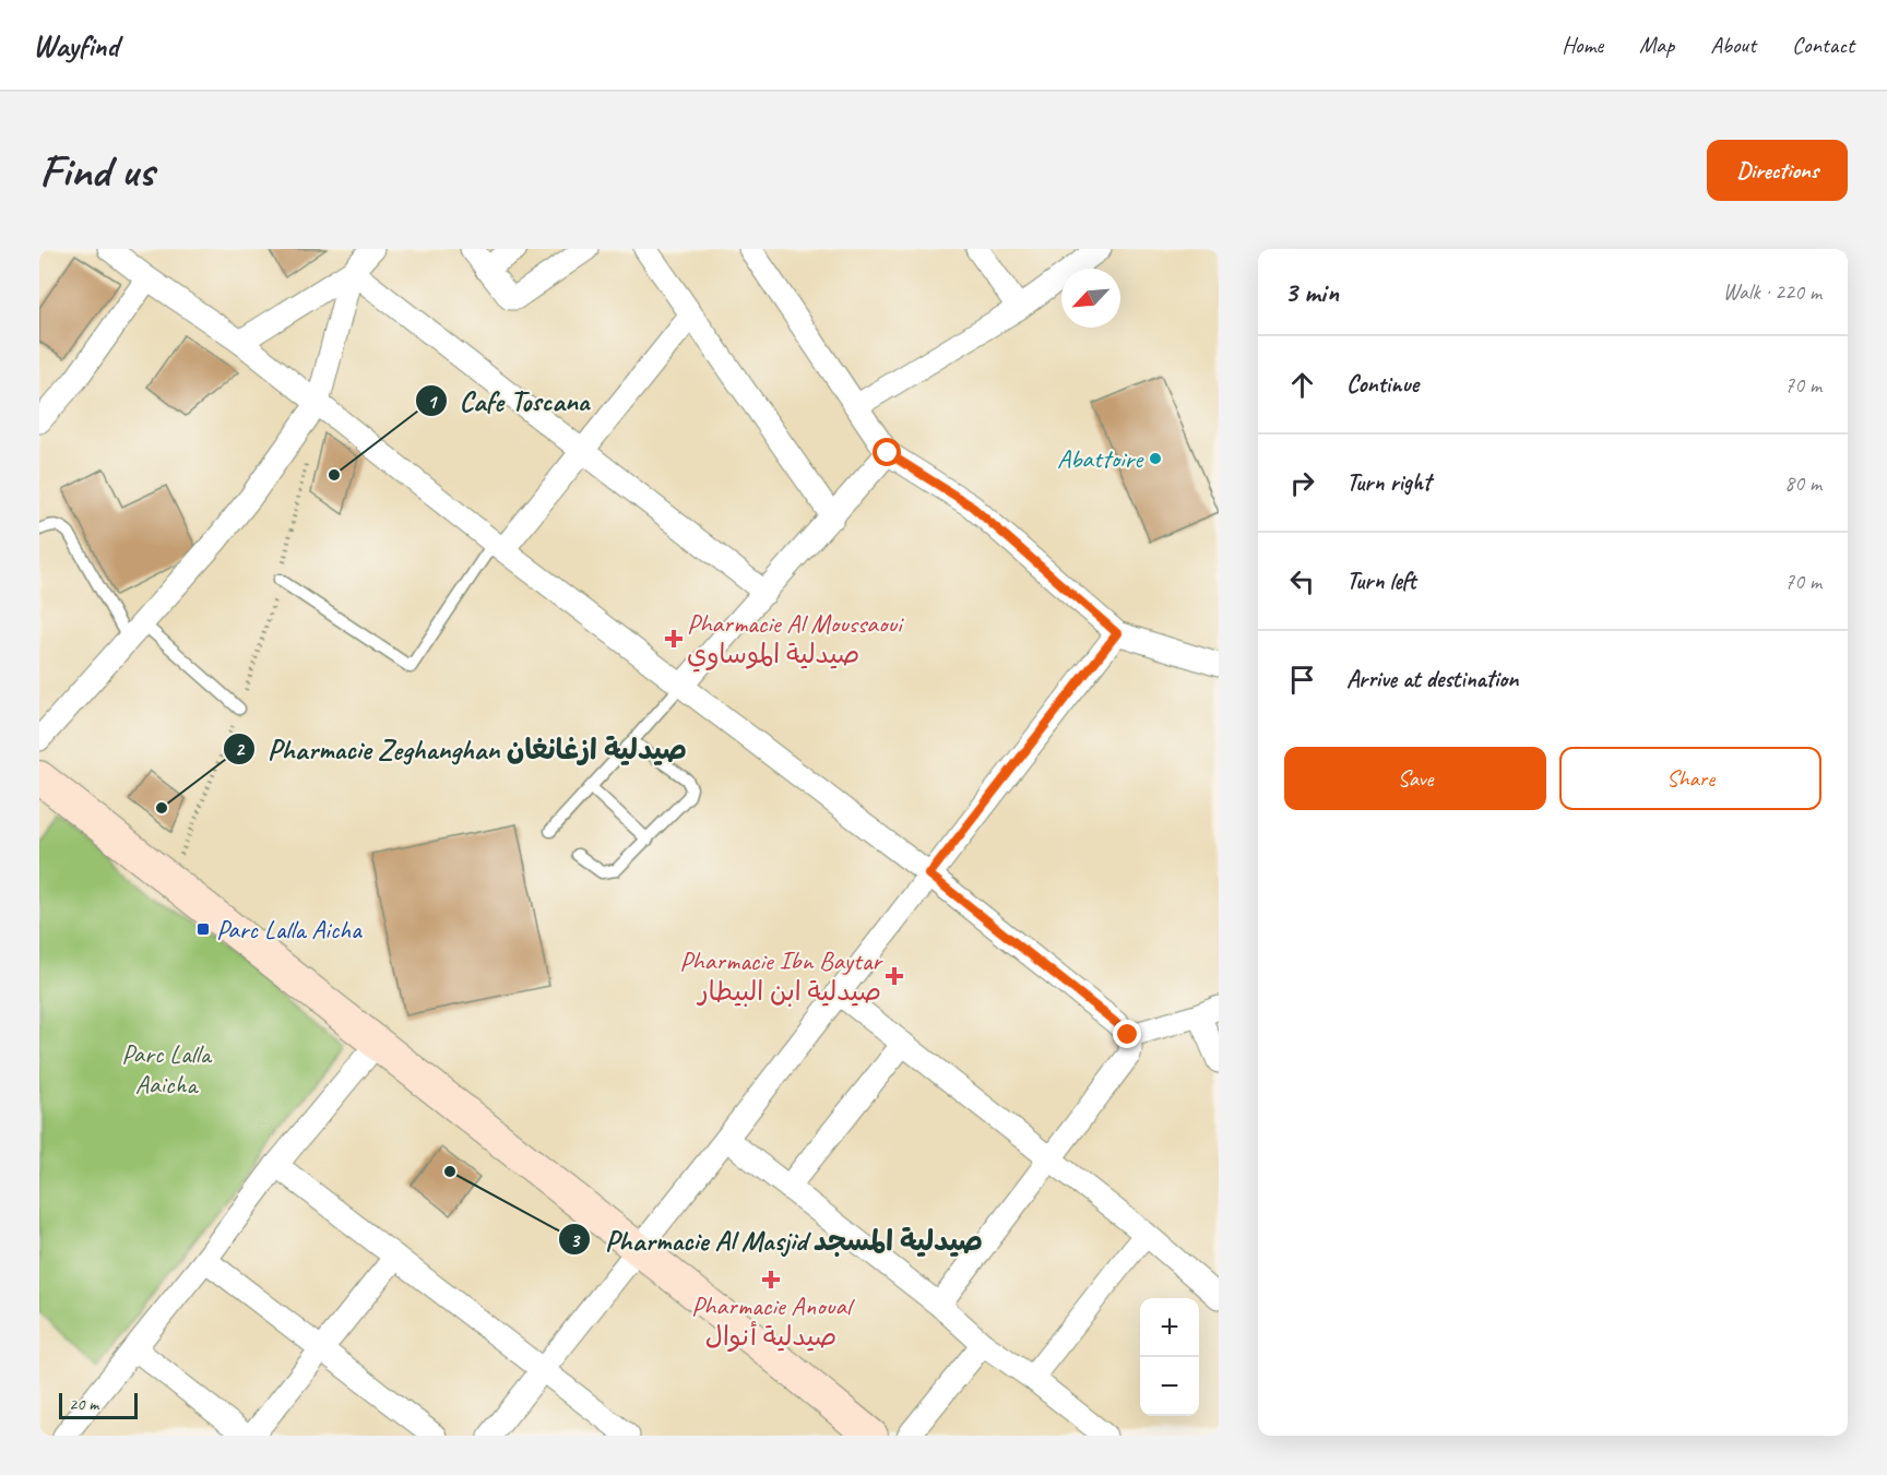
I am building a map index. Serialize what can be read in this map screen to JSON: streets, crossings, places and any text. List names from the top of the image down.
{
  "parks": ["Parc Lalla Aaicha"],
  "places": {
    "other": [
      "Abattoire",
      "Cafe Toscana",
      "Pharmacie Zeghanghan صيدلية ازغانغان",
      "Pharmacie Al Masjid صيدلية المسجد"
    ],
    "health": ["Pharmacie Al Moussaoui صيدلية الموساوي", "Pharmacie Ibn Baytar صيدلية ابن البيطار", "Pharmacie Anoual صيدلية أنوال"],
    "transit": ["Parc Lalla Aicha"]
  },
  "scale_bar": "20 m",
  "north": "bottom left",
  "page": {
    "header": "Wayfind",
    "nav": [
      "Home",
      "Map",
      "About",
      "Contact"
    ],
    "buttons": [
      "Directions",
      ["Save", "Share"]
    ],
    "title": "Find us",
    "heading": ["3 min", "Walk · 220 m"],
    "list": [
      ["Continue", "70 m"],
      ["Turn right", "80 m"],
      ["Turn left", "70 m"],
      "Arrive at destination"
    ],
    "map_buttons": ["+", "−"],
    "scale": "20 m"
  }
}
